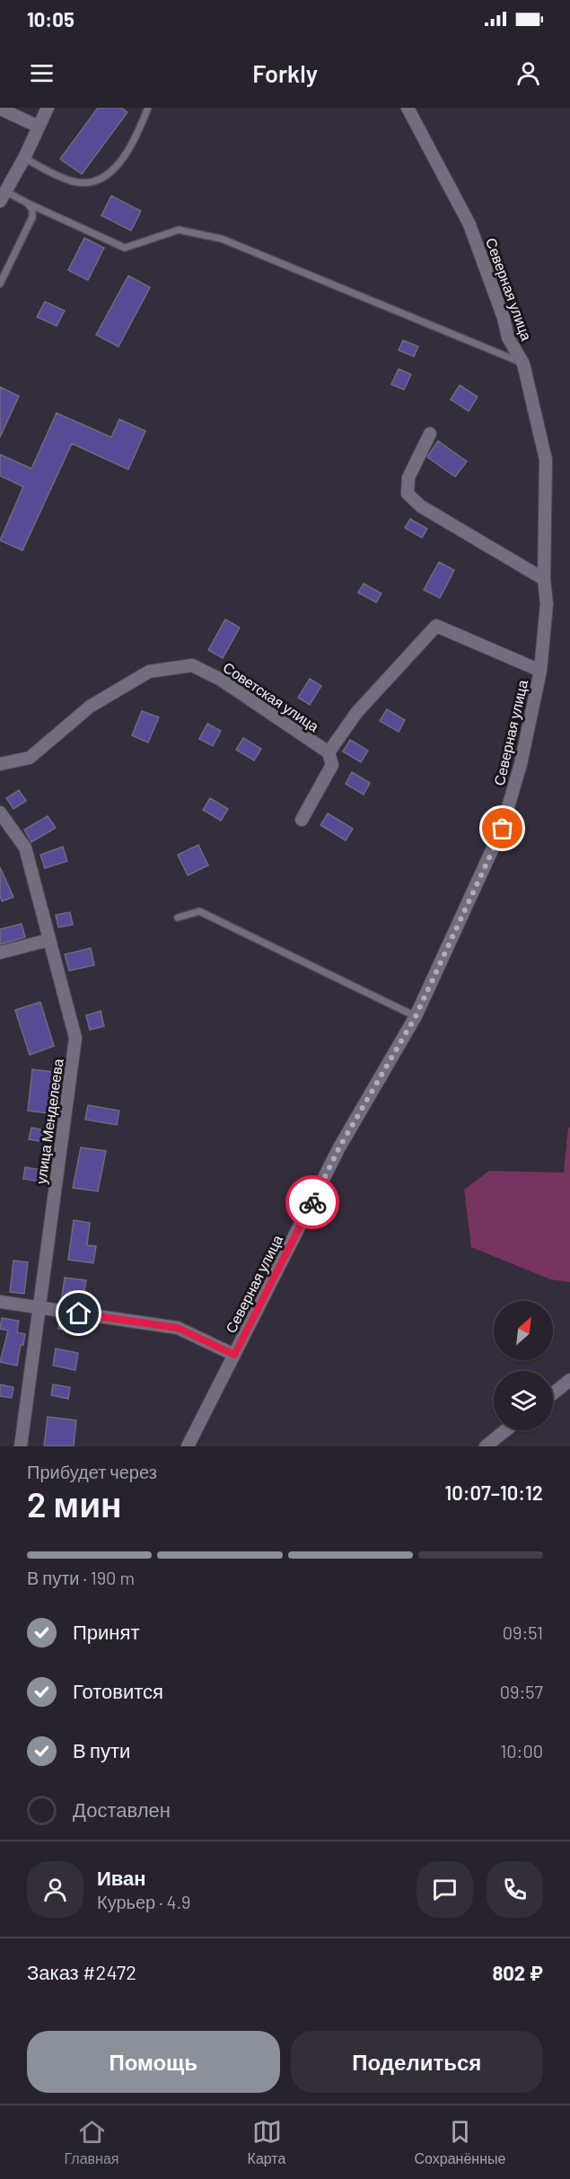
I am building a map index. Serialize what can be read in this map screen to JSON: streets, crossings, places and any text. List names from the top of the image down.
{
  "streets": {
    "street": ["Северная улица", "Советская улица", "улица Менделеева"]
  },
  "north": "top right",
  "page": {
    "status": "10:05",
    "header": "Forkly",
    "heading": ["2 мин", "Прибудет через", "10:07–10:12"],
    "panel": [
      "Иван",
      "Курьер · 4.9",
      "Заказ #2472",
      "802 ₽"
    ],
    "bar": "В пути · 190 m",
    "list": [
      ["Принят", "09:51"],
      ["Готовится", "09:57"],
      ["В пути", "10:00"],
      "Доставлен"
    ],
    "buttons": ["Помощь", "Поделиться"],
    "tabs": ["Главная", "Карта", "Сохранённые"]
  }
}
